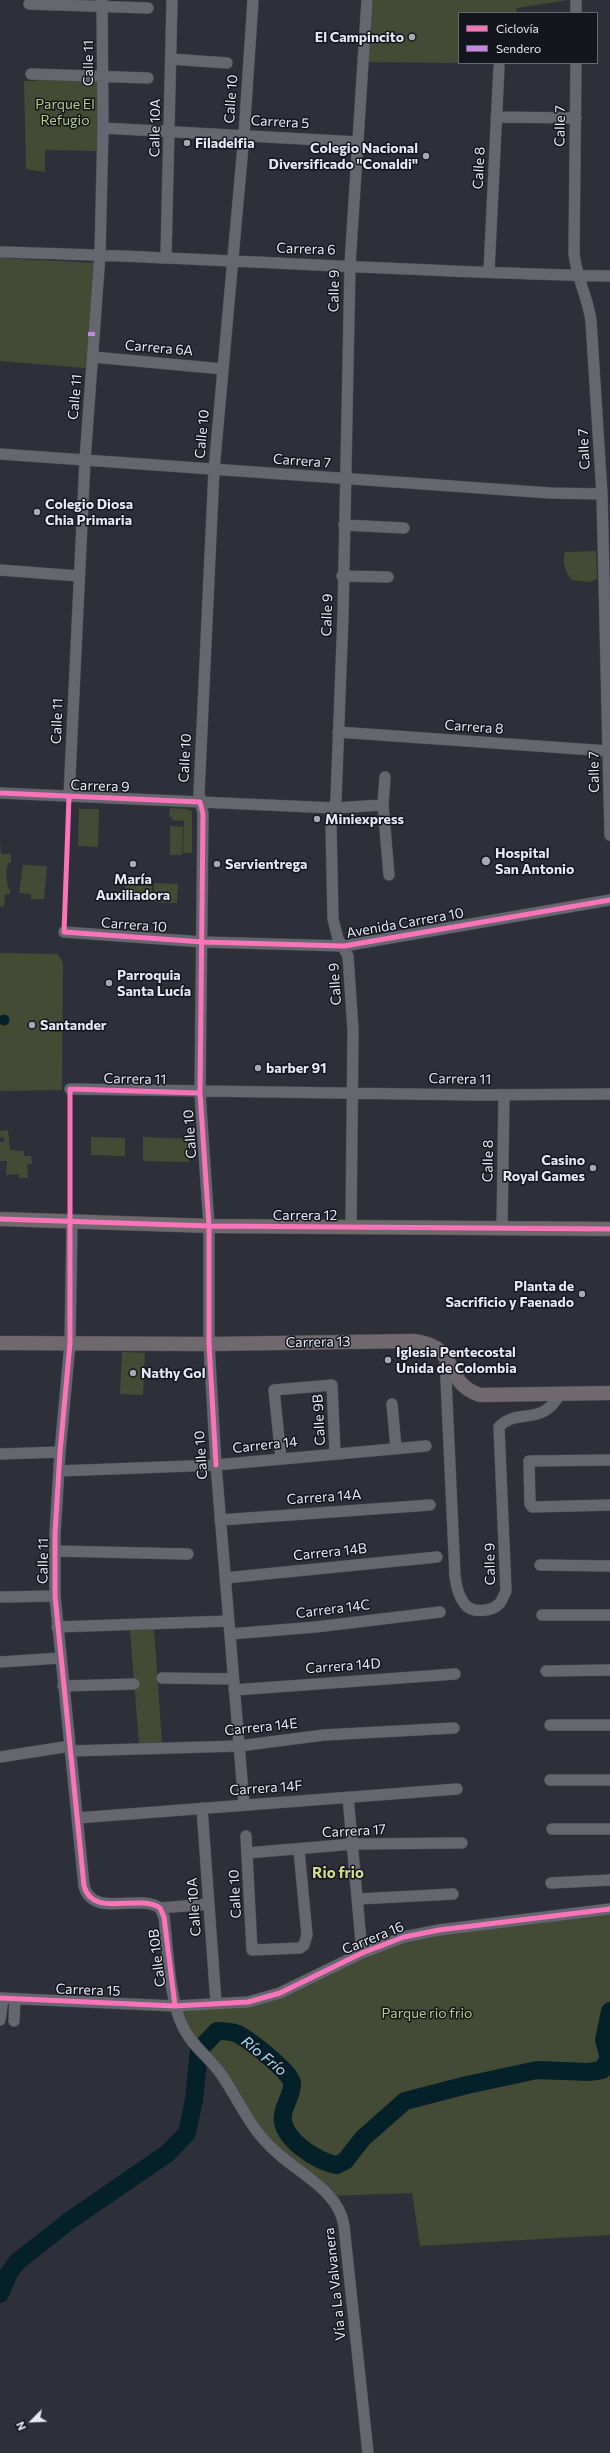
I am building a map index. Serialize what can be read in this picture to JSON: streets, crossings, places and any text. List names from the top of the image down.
{
  "streets": {
    "main road": ["Carrera 12", "Carrera 13"],
    "street": [
      "Calle 11",
      "Calle 10",
      "Carrera 5",
      "Calle 7",
      "Calle 10A",
      "Calle 8",
      "Carrera 6",
      "Calle 9",
      "Carrera 6A",
      "Carrera 7",
      "Carrera 8",
      "Carrera 9",
      "Avenida Carrera 10",
      "Carrera 10",
      "Carrera 11",
      "Calle 9B",
      "Carrera 14",
      "Carrera 14A",
      "Carrera 14B",
      "Carrera 14C",
      "Carrera 14D",
      "Carrera 14E",
      "Carrera 14F",
      "Carrera 17",
      "Carrera 16",
      "Calle 10B",
      "Carrera 15",
      "Vía a La Valvanera"
    ]
  },
  "crossings": [
    ["Calle 11", "Carrera 5"],
    ["Calle 11", "Carrera 6"],
    ["Calle 11", "Carrera 6A"],
    ["Calle 11", "Carrera 7"],
    ["Calle 11", "Carrera 9"],
    ["Calle 11", "Carrera 12"],
    ["Calle 11", "Carrera 13"],
    ["Calle 11", "Carrera 14"],
    ["Calle 11", "Carrera 14E"],
    ["Calle 11", "Carrera 14F"],
    ["Calle 11", "Calle 10B"],
    ["Calle 10", "Carrera 5"],
    ["Calle 10", "Carrera 6"],
    ["Calle 10", "Carrera 6A"],
    ["Calle 10", "Carrera 7"],
    ["Calle 10", "Carrera 9"],
    ["Calle 10", "Avenida Carrera 10"],
    ["Calle 10", "Carrera 10"],
    ["Calle 10", "Carrera 11"],
    ["Calle 10", "Carrera 12"],
    ["Calle 10", "Carrera 13"],
    ["Calle 10", "Carrera 14"],
    ["Calle 10", "Carrera 14A"],
    ["Calle 10", "Carrera 14B"],
    ["Calle 10", "Carrera 14C"],
    ["Calle 10", "Carrera 14D"],
    ["Calle 10", "Carrera 14E"],
    ["Calle 10", "Carrera 14F"],
    ["Calle 10", "Carrera 17"],
    ["Carrera 5", "Calle 10A"],
    ["Carrera 5", "Calle 9"],
    ["Calle 7", "Carrera 6"],
    ["Calle 7", "Carrera 7"],
    ["Calle 7", "Carrera 8"],
    ["Calle 10A", "Carrera 6"],
    ["Calle 10A", "Carrera 14F"],
    ["Calle 10A", "Carrera 16"],
    ["Calle 8", "Carrera 6"],
    ["Calle 8", "Carrera 11"],
    ["Calle 8", "Carrera 12"],
    ["Carrera 6", "Calle 9"],
    ["Calle 9", "Carrera 7"],
    ["Calle 9", "Carrera 8"],
    ["Calle 9", "Carrera 9"],
    ["Calle 9", "Avenida Carrera 10"],
    ["Calle 9", "Carrera 11"],
    ["Calle 9", "Carrera 12"],
    ["Calle 9", "Carrera 13"],
    ["Avenida Carrera 10", "Carrera 10"],
    ["Calle 9B", "Carrera 14"],
    ["Carrera 16", "Calle 10B"],
    ["Carrera 16", "Carrera 15"],
    ["Carrera 16", "Vía a La Valvanera"],
    ["Calle 10B", "Carrera 15"],
    ["Calle 10B", "Vía a La Valvanera"],
    ["Carrera 15", "Vía a La Valvanera"]
  ],
  "districts": ["Rio frio"],
  "water": ["Río Frío"],
  "parks": ["Parque El Refugio", "Parque rio frio"],
  "places": [
    "El Campincito",
    "Filadelfia",
    "Colegio Nacional Diversificado \"Conaldi\"",
    "Colegio Diosa Chia Primaria",
    "Miniexpress",
    "Hospital San Antonio",
    "María Auxiliadora",
    "Servientrega",
    "Parroquia Santa Lucía",
    "Santander",
    "barber 91",
    "Casino Royal Games",
    "Planta de Sacrificio y Faenado",
    "Iglesia Pentecostal Unida de Colombia",
    "Nathy Gol"
  ],
  "legend": ["Ciclovía", "Sendero"],
  "north": "bottom left"
}
